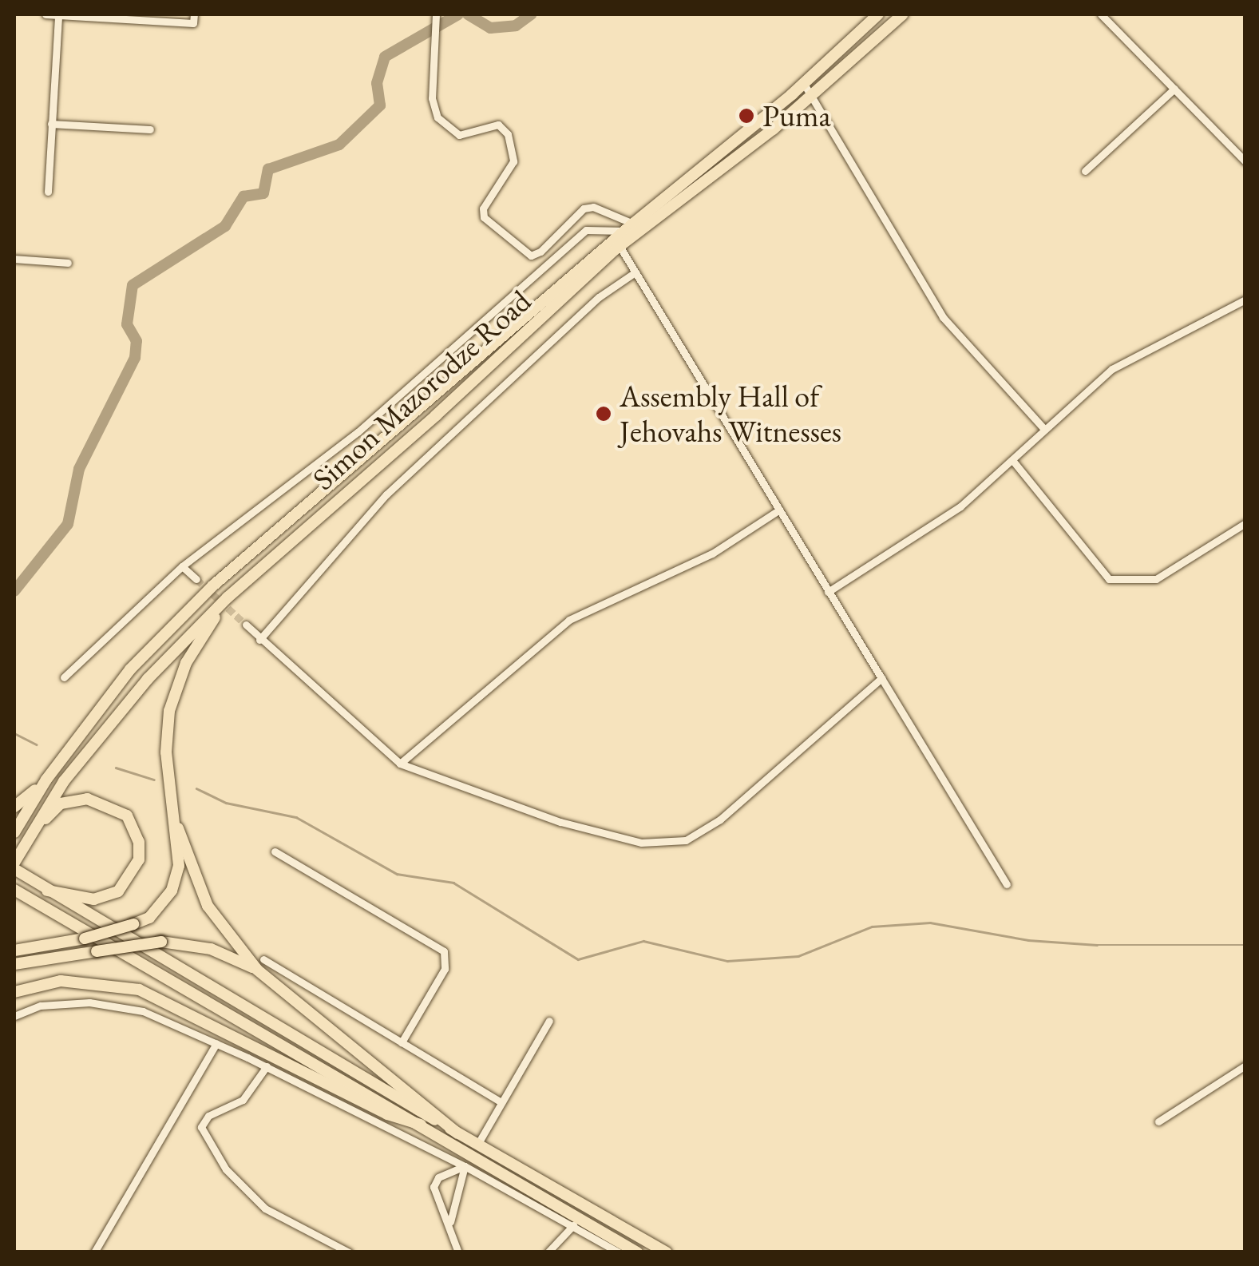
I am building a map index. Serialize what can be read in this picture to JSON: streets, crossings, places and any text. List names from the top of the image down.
{
  "streets": {
    "main road": ["Simon Mazorodze Road"]
  },
  "places": ["Puma", "Assembly Hall of Jehovahs Witnesses"]
}
